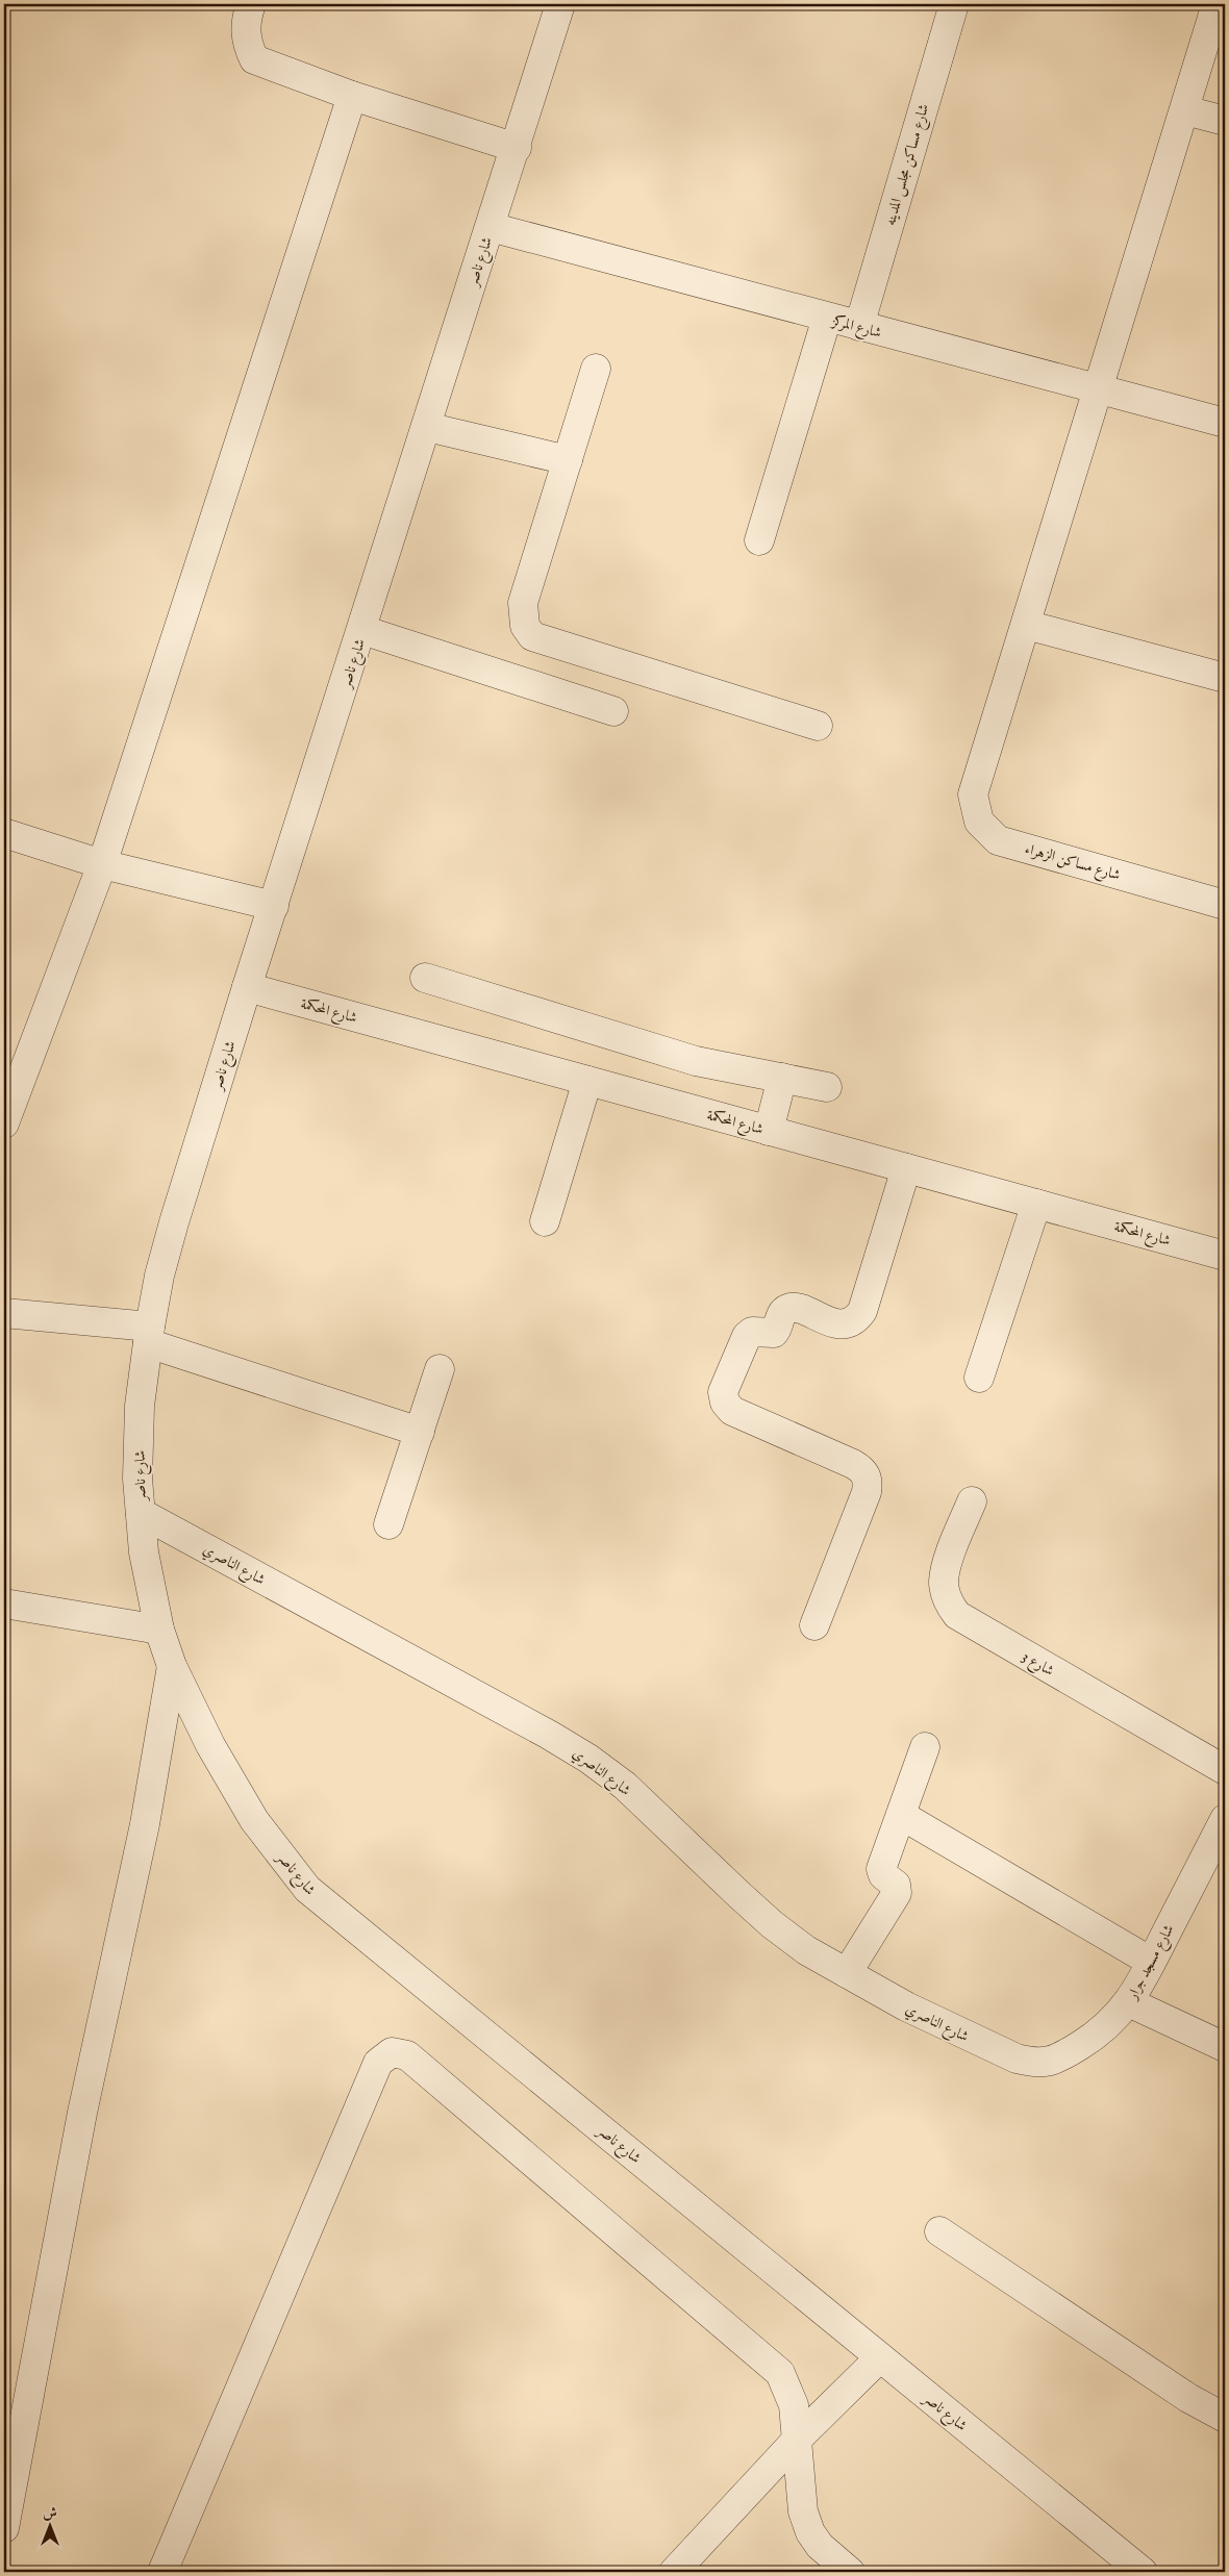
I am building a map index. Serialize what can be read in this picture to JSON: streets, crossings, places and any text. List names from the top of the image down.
{
  "streets": {
    "street": [
      "شارع مساكن مجلس المدينه",
      "شارع ناصر",
      "شارع المركز",
      "شارع مساكن الزهراء",
      "شارع المحكمة",
      "شارع الناصري",
      "شارع 3",
      "شارع مسجد جرار"
    ]
  },
  "crossings": [
    ["شارع مساكن مجلس المدينه", "شارع المركز"],
    ["شارع ناصر", "شارع المركز"],
    ["شارع ناصر", "شارع المحكمة"],
    ["شارع ناصر", "شارع الناصري"],
    ["شارع المركز", "شارع مساكن الزهراء"],
    ["شارع الناصري", "شارع مسجد جرار"]
  ],
  "north": "top"
}
